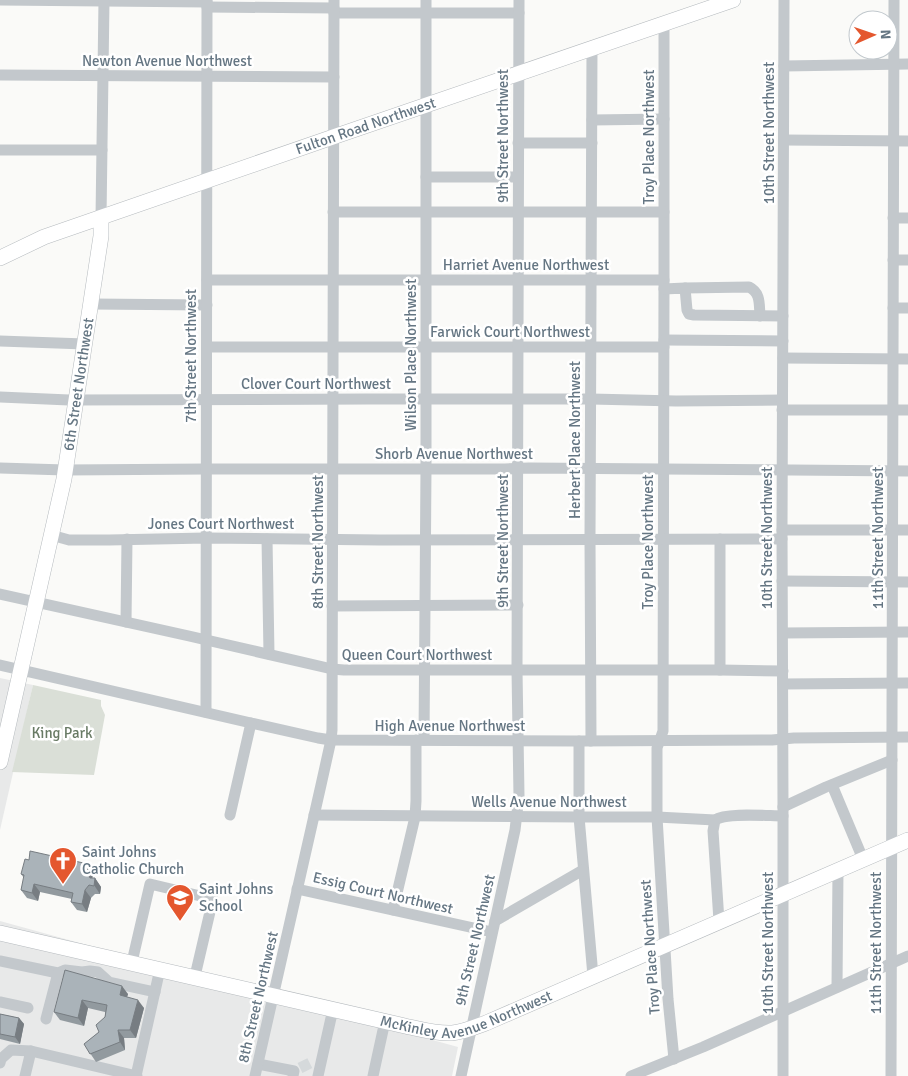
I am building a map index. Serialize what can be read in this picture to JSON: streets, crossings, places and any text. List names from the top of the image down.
{
  "streets": {
    "main road": ["Fulton Road Northwest", "6th Street Northwest", "McKinley Avenue Northwest"],
    "street": [
      "Newton Avenue Northwest",
      "10th Street Northwest",
      "9th Street Northwest",
      "Troy Place Northwest",
      "Harriet Avenue Northwest",
      "Farwick Court Northwest",
      "Wilson Place Northwest",
      "7th Street Northwest",
      "Clover Court Northwest",
      "Herbert Place Northwest",
      "Shorb Avenue Northwest",
      "Jones Court Northwest",
      "11th Street Northwest",
      "8th Street Northwest",
      "Queen Court Northwest",
      "High Avenue Northwest",
      "Wells Avenue Northwest",
      "Essig Court Northwest"
    ]
  },
  "crossings": [
    ["Newton Avenue Northwest", "7th Street Northwest"],
    ["Newton Avenue Northwest", "6th Street Northwest"],
    ["Newton Avenue Northwest", "8th Street Northwest"],
    ["Fulton Road Northwest", "9th Street Northwest"],
    ["Fulton Road Northwest", "Troy Place Northwest"],
    ["Fulton Road Northwest", "Wilson Place Northwest"],
    ["Fulton Road Northwest", "7th Street Northwest"],
    ["Fulton Road Northwest", "6th Street Northwest"],
    ["Fulton Road Northwest", "Herbert Place Northwest"],
    ["Fulton Road Northwest", "8th Street Northwest"],
    ["10th Street Northwest", "Farwick Court Northwest"],
    ["10th Street Northwest", "Clover Court Northwest"],
    ["10th Street Northwest", "Shorb Avenue Northwest"],
    ["10th Street Northwest", "Jones Court Northwest"],
    ["10th Street Northwest", "Queen Court Northwest"],
    ["10th Street Northwest", "High Avenue Northwest"],
    ["10th Street Northwest", "Wells Avenue Northwest"],
    ["10th Street Northwest", "McKinley Avenue Northwest"],
    ["9th Street Northwest", "Harriet Avenue Northwest"],
    ["9th Street Northwest", "Farwick Court Northwest"],
    ["9th Street Northwest", "Clover Court Northwest"],
    ["9th Street Northwest", "Shorb Avenue Northwest"],
    ["9th Street Northwest", "Jones Court Northwest"],
    ["9th Street Northwest", "Queen Court Northwest"],
    ["9th Street Northwest", "High Avenue Northwest"],
    ["9th Street Northwest", "Wells Avenue Northwest"],
    ["9th Street Northwest", "Essig Court Northwest"],
    ["9th Street Northwest", "McKinley Avenue Northwest"],
    ["Troy Place Northwest", "Harriet Avenue Northwest"],
    ["Troy Place Northwest", "Farwick Court Northwest"],
    ["Troy Place Northwest", "Clover Court Northwest"],
    ["Troy Place Northwest", "Shorb Avenue Northwest"],
    ["Troy Place Northwest", "Jones Court Northwest"],
    ["Troy Place Northwest", "Queen Court Northwest"],
    ["Troy Place Northwest", "High Avenue Northwest"],
    ["Troy Place Northwest", "Wells Avenue Northwest"],
    ["Troy Place Northwest", "McKinley Avenue Northwest"],
    ["Harriet Avenue Northwest", "Wilson Place Northwest"],
    ["Harriet Avenue Northwest", "7th Street Northwest"],
    ["Harriet Avenue Northwest", "Herbert Place Northwest"],
    ["Harriet Avenue Northwest", "8th Street Northwest"],
    ["Farwick Court Northwest", "Wilson Place Northwest"],
    ["Farwick Court Northwest", "7th Street Northwest"],
    ["Farwick Court Northwest", "Herbert Place Northwest"],
    ["Farwick Court Northwest", "8th Street Northwest"],
    ["Wilson Place Northwest", "Clover Court Northwest"],
    ["Wilson Place Northwest", "Shorb Avenue Northwest"],
    ["Wilson Place Northwest", "Jones Court Northwest"],
    ["Wilson Place Northwest", "Queen Court Northwest"],
    ["Wilson Place Northwest", "High Avenue Northwest"],
    ["Wilson Place Northwest", "Wells Avenue Northwest"],
    ["Wilson Place Northwest", "Essig Court Northwest"],
    ["7th Street Northwest", "Clover Court Northwest"],
    ["7th Street Northwest", "Shorb Avenue Northwest"],
    ["7th Street Northwest", "Jones Court Northwest"],
    ["7th Street Northwest", "Queen Court Northwest"],
    ["7th Street Northwest", "High Avenue Northwest"],
    ["6th Street Northwest", "Clover Court Northwest"],
    ["6th Street Northwest", "Shorb Avenue Northwest"],
    ["6th Street Northwest", "Jones Court Northwest"],
    ["6th Street Northwest", "Queen Court Northwest"],
    ["6th Street Northwest", "High Avenue Northwest"],
    ["Clover Court Northwest", "Herbert Place Northwest"],
    ["Clover Court Northwest", "11th Street Northwest"],
    ["Clover Court Northwest", "8th Street Northwest"],
    ["Herbert Place Northwest", "Shorb Avenue Northwest"],
    ["Herbert Place Northwest", "Jones Court Northwest"],
    ["Herbert Place Northwest", "Queen Court Northwest"],
    ["Herbert Place Northwest", "High Avenue Northwest"],
    ["Herbert Place Northwest", "Wells Avenue Northwest"],
    ["Herbert Place Northwest", "McKinley Avenue Northwest"],
    ["Shorb Avenue Northwest", "11th Street Northwest"],
    ["Shorb Avenue Northwest", "8th Street Northwest"],
    ["Jones Court Northwest", "11th Street Northwest"],
    ["Jones Court Northwest", "8th Street Northwest"],
    ["11th Street Northwest", "High Avenue Northwest"],
    ["11th Street Northwest", "Wells Avenue Northwest"],
    ["11th Street Northwest", "McKinley Avenue Northwest"],
    ["8th Street Northwest", "Queen Court Northwest"],
    ["8th Street Northwest", "High Avenue Northwest"],
    ["8th Street Northwest", "Wells Avenue Northwest"],
    ["8th Street Northwest", "Essig Court Northwest"],
    ["8th Street Northwest", "McKinley Avenue Northwest"]
  ],
  "parks": ["King Park"],
  "places": {
    "church": ["Saint Johns Catholic Church"],
    "school or university": ["Saint Johns School"]
  },
  "north": "right"
}
